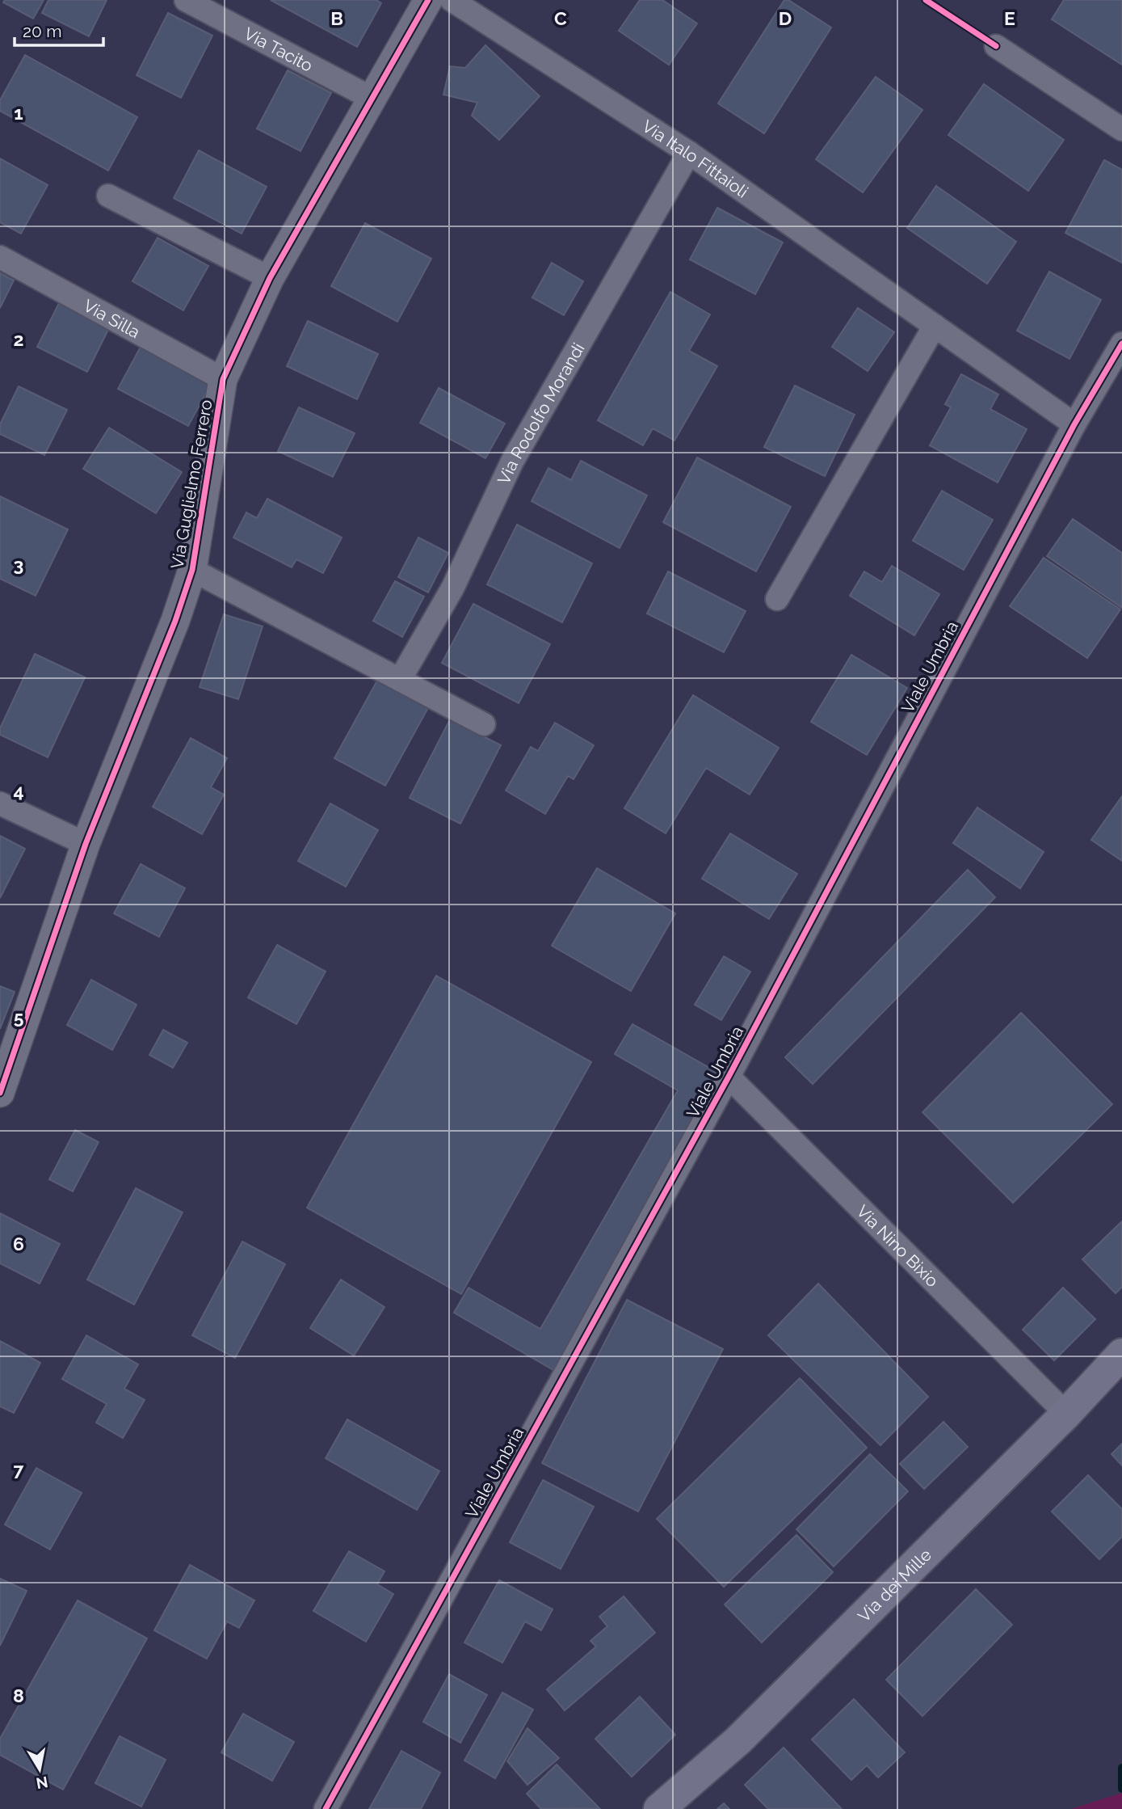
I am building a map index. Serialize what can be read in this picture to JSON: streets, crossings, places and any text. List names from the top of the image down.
{
  "streets": {
    "main road": ["Via dei Mille"],
    "street": [
      "Via Tacito",
      "Via Italo Fittaioli",
      "Via Silla",
      "Via Rodolfo Morandi",
      "Via Guglielmo Ferrero",
      "Viale Umbria",
      "Via Nino Bixio"
    ]
  },
  "crossings": [
    ["Via Tacito", "Via Guglielmo Ferrero"],
    ["Via Italo Fittaioli", "Via Rodolfo Morandi"],
    ["Via Italo Fittaioli", "Viale Umbria"],
    ["Via Silla", "Via Guglielmo Ferrero"],
    ["Via Rodolfo Morandi", "Via Guglielmo Ferrero"],
    ["Viale Umbria", "Via Nino Bixio"],
    ["Via Nino Bixio", "Via dei Mille"]
  ],
  "scale_bar": "20 m",
  "north": "bottom",
  "grid": {
    "columns": [
      "B",
      "C",
      "D",
      "E"
    ],
    "rows": [
      "1",
      "2",
      "3",
      "4",
      "5",
      "6",
      "7",
      "8"
    ]
  }
}
